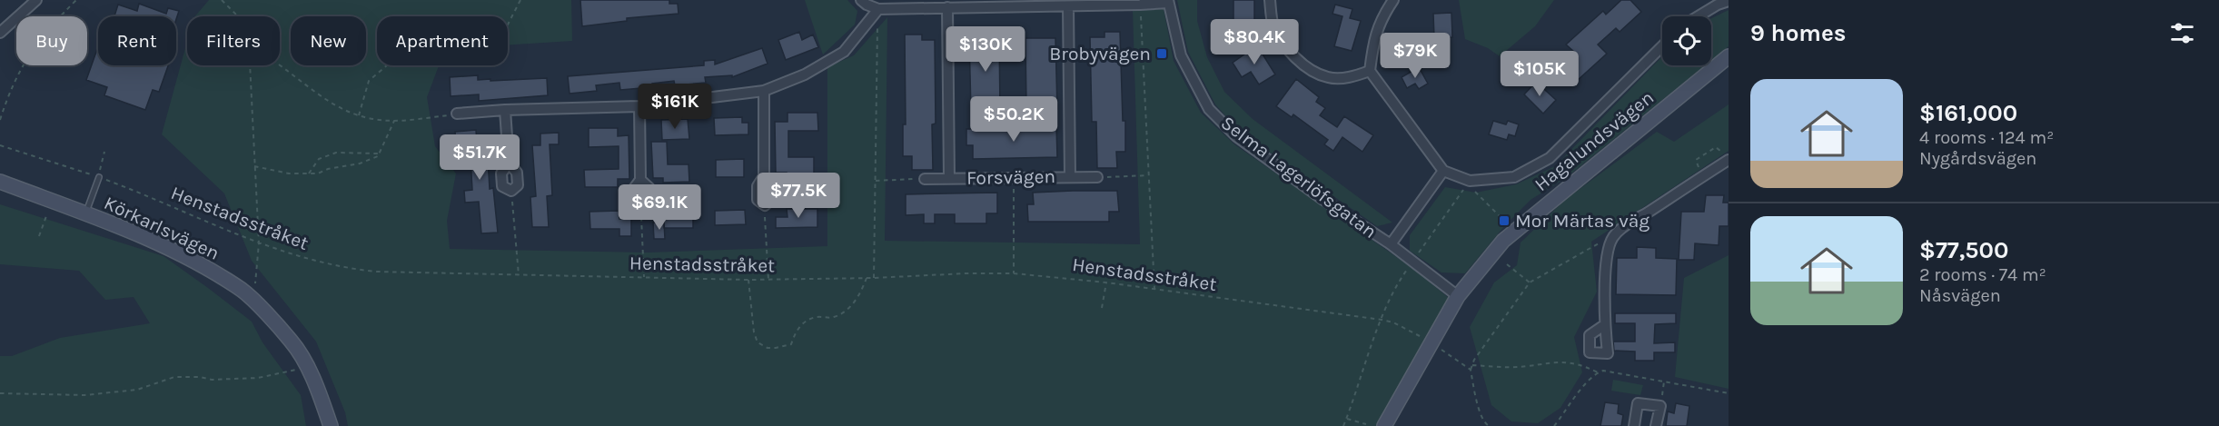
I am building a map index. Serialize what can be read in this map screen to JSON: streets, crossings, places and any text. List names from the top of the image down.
{
  "streets": {
    "street": [
      "Hagalundsvägen",
      "Forsvägen",
      "Selma Lagerlöfsgatan",
      "Körkarlsvägen"
    ],
    "path": ["Henstadsstråket"]
  },
  "crossings": [
    ["Hagalundsvägen", "Selma Lagerlöfsgatan"]
  ],
  "places": {
    "transit": ["Brobyvägen", "Mor Märtas väg"]
  },
  "page": {
    "heading": "9 homes",
    "chip": [
      "Buy",
      "Rent",
      "Filters",
      "New",
      "Apartment"
    ],
    "price": [
      "$80.4K",
      "$130K",
      "$79K",
      "$105K",
      "$161K",
      "$50.2K",
      "$51.7K",
      "$77.5K",
      "$69.1K"
    ],
    "list": [
      {
        "name": "$161,000",
        "note": "4 rooms · 124 m² · Nygårdsvägen"
      },
      {
        "name": "$77,500",
        "note": "2 rooms · 74 m² · Nåsvägen"
      }
    ]
  }
}
